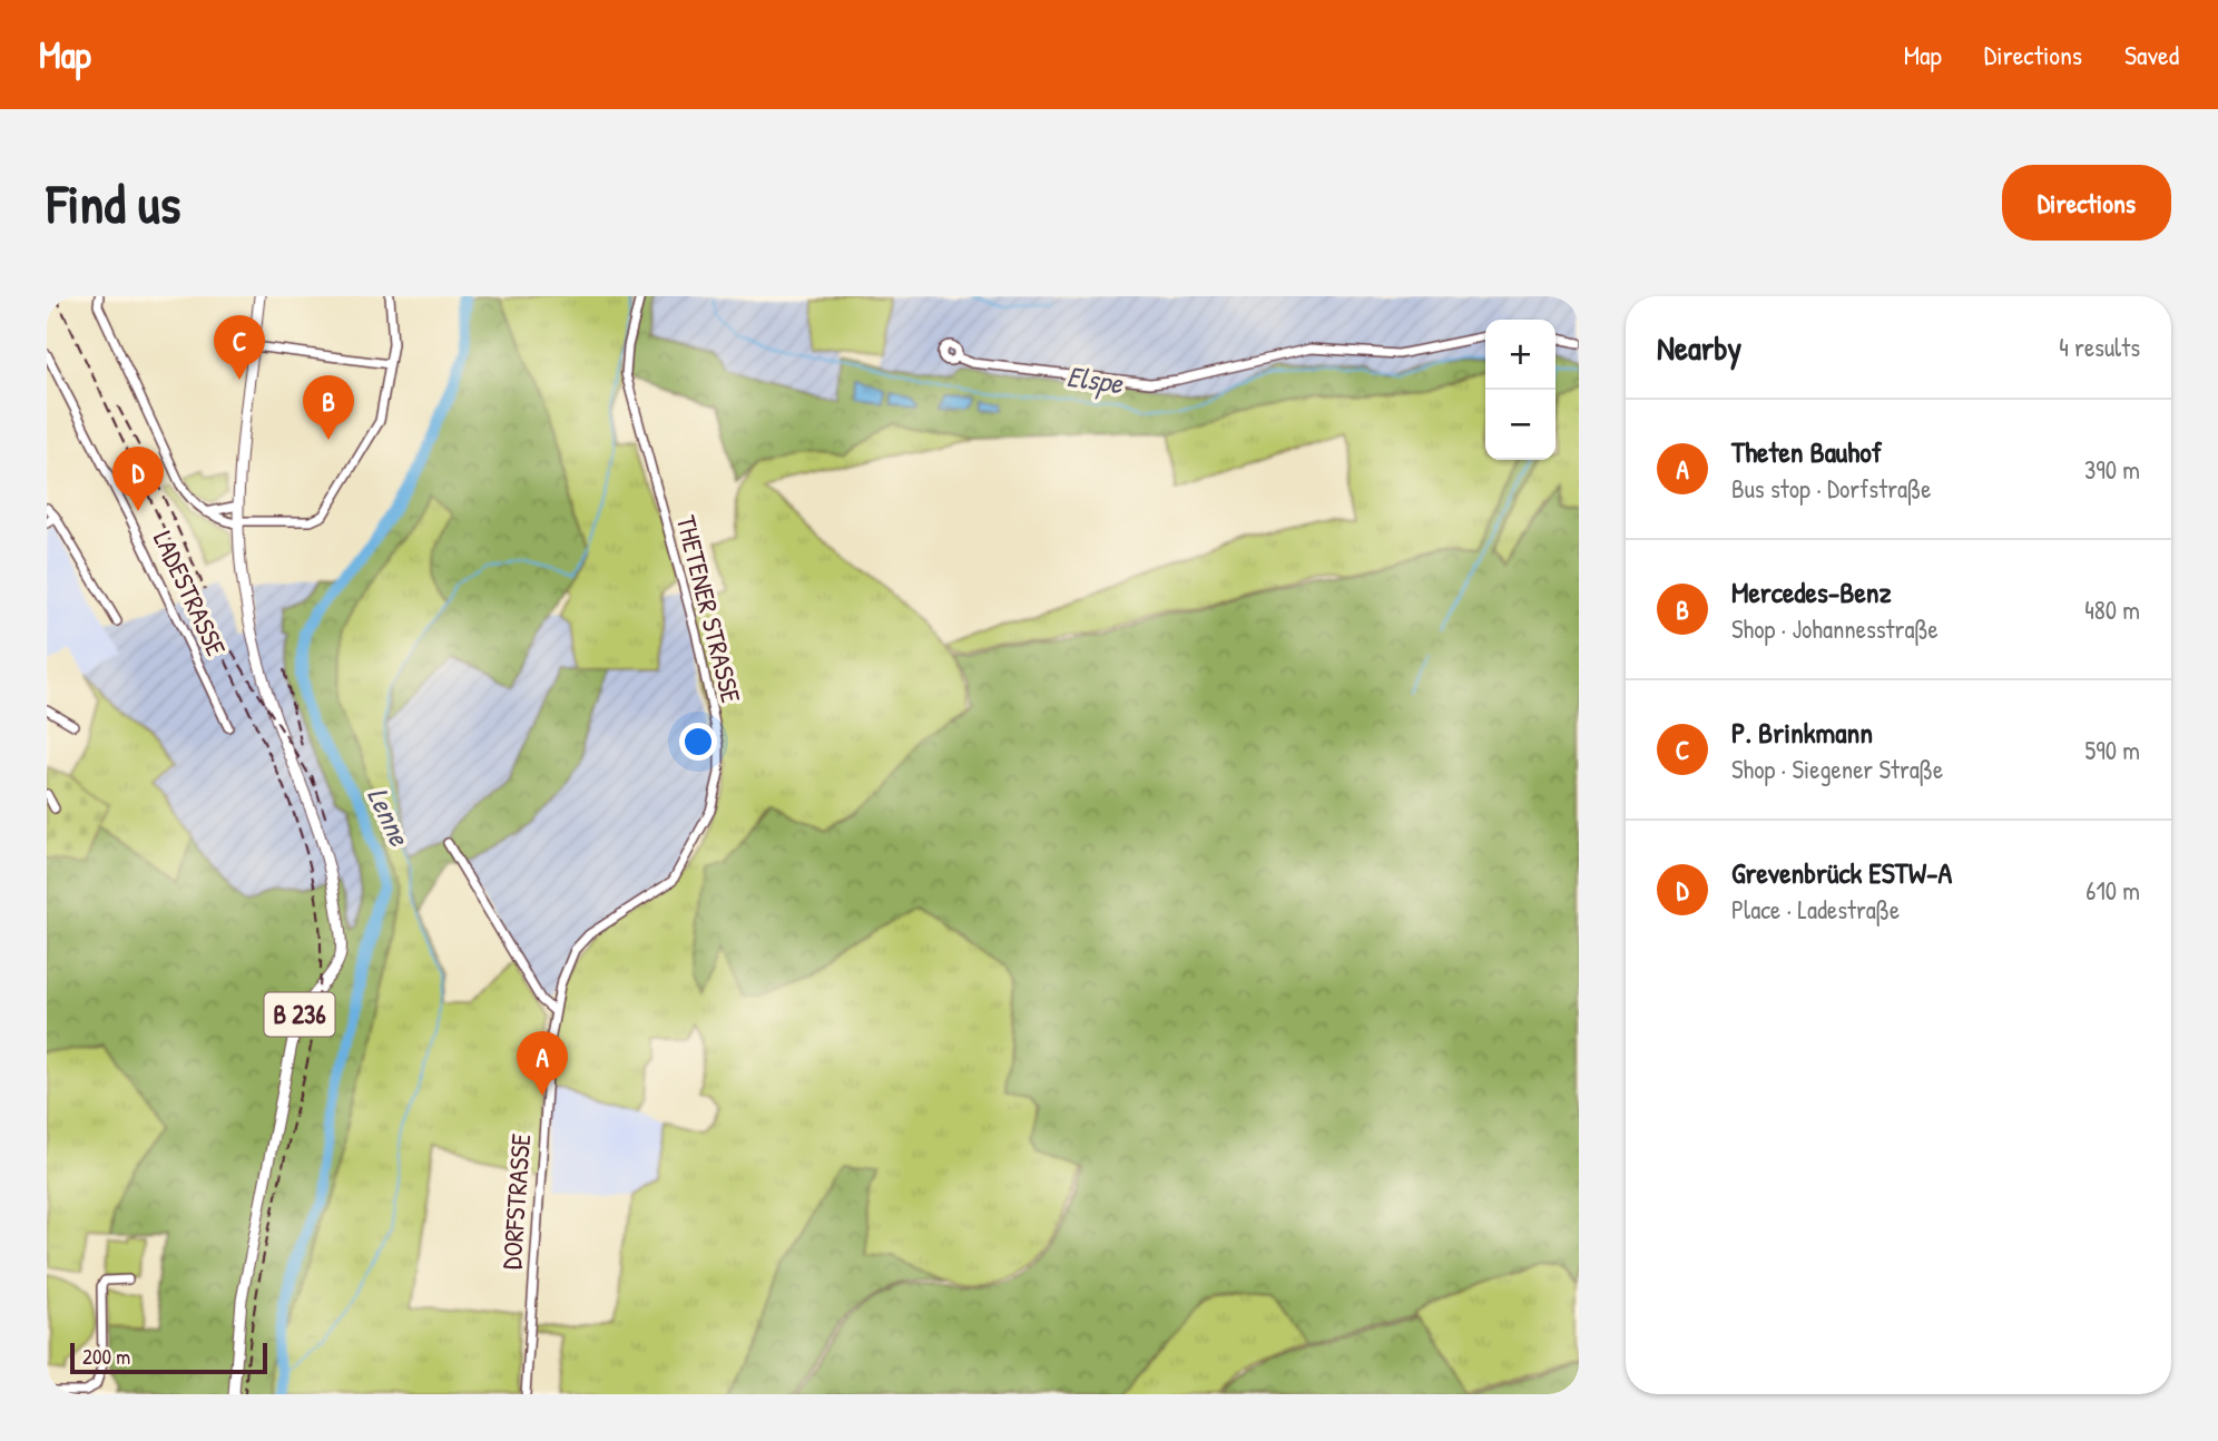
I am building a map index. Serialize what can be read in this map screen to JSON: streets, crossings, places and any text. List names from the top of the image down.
{
  "streets": {
    "main road": ["B 236"],
    "street": ["LADESTRASSE", "THETENER STRASSE", "DORFSTRASSE"]
  },
  "crossings": [
    ["THETENER STRASSE", "DORFSTRASSE"]
  ],
  "water": ["Elspe", "Lenne"],
  "scale_bar": "200 m",
  "page": {
    "header": "Map",
    "nav": ["Map", "Directions", "Saved"],
    "buttons": "Directions",
    "title": "Find us",
    "heading": ["Nearby", "4 results"],
    "pins": [
      "C",
      "B",
      "D",
      "A"
    ],
    "map_buttons": ["+", "−"],
    "list": [
      {
        "mark": "A",
        "name": "Theten Bauhof",
        "note": "Bus stop · Dorfstraße",
        "value": "390 m"
      },
      {
        "mark": "B",
        "name": "Mercedes-Benz",
        "note": "Shop · Johannesstraße",
        "value": "480 m"
      },
      {
        "mark": "C",
        "name": "P. Brinkmann",
        "note": "Shop · Siegener Straße",
        "value": "590 m"
      },
      {
        "mark": "D",
        "name": "Grevenbrück ESTW-A",
        "note": "Place · Ladestraße",
        "value": "610 m"
      }
    ],
    "scale": "200 m"
  }
}
